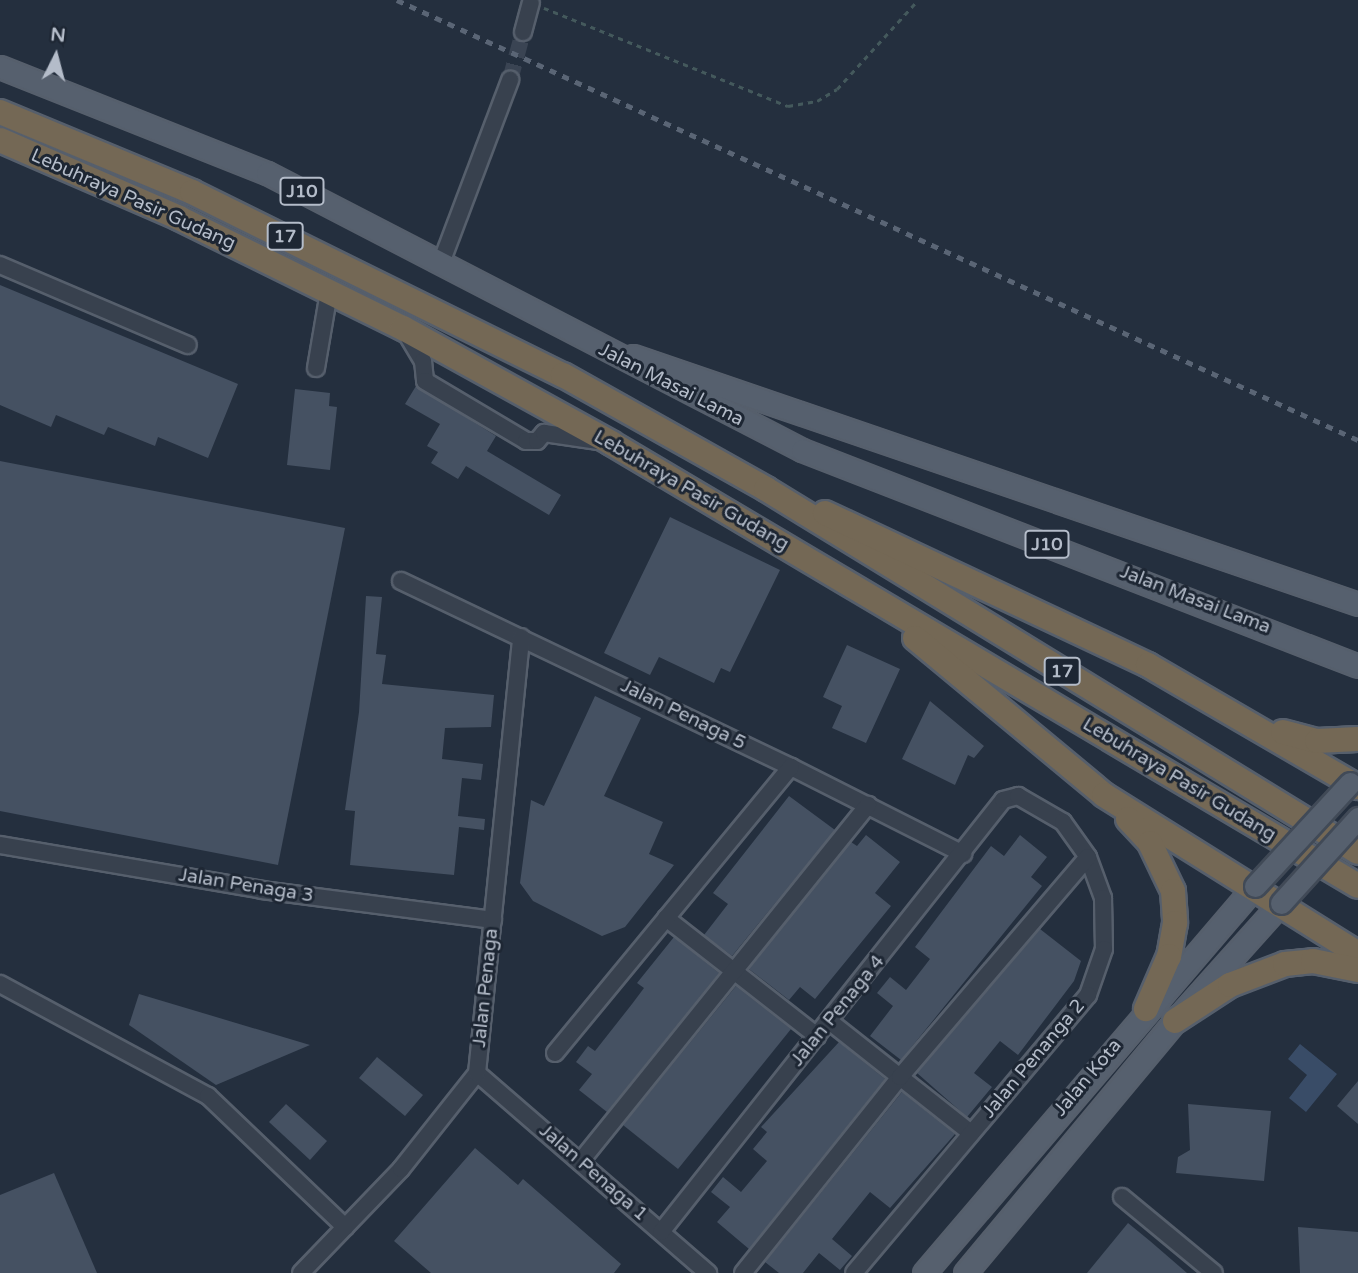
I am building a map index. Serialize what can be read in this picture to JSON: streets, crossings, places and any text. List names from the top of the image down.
{
  "streets": {
    "highway": ["Lebuhraya Pasir Gudang", "17"],
    "main road": ["J10", "Jalan Masai Lama", "Jalan Kota"],
    "street": [
      "Jalan Penaga 5",
      "Jalan Penaga 3",
      "Jalan Penaga",
      "Jalan Penaga 4",
      "Jalan Penanga 2",
      "Jalan Penaga 1"
    ]
  },
  "crossings": [
    ["Jalan Penaga 5", "Jalan Penaga"],
    ["Jalan Penaga 5", "Jalan Penaga 4"],
    ["Jalan Penaga 3", "Jalan Penaga"],
    ["Jalan Penaga", "Jalan Penaga 1"],
    ["Jalan Penaga 4", "Jalan Penanga 2"],
    ["Jalan Penaga 4", "Jalan Penaga 1"]
  ],
  "north": "top"
}
